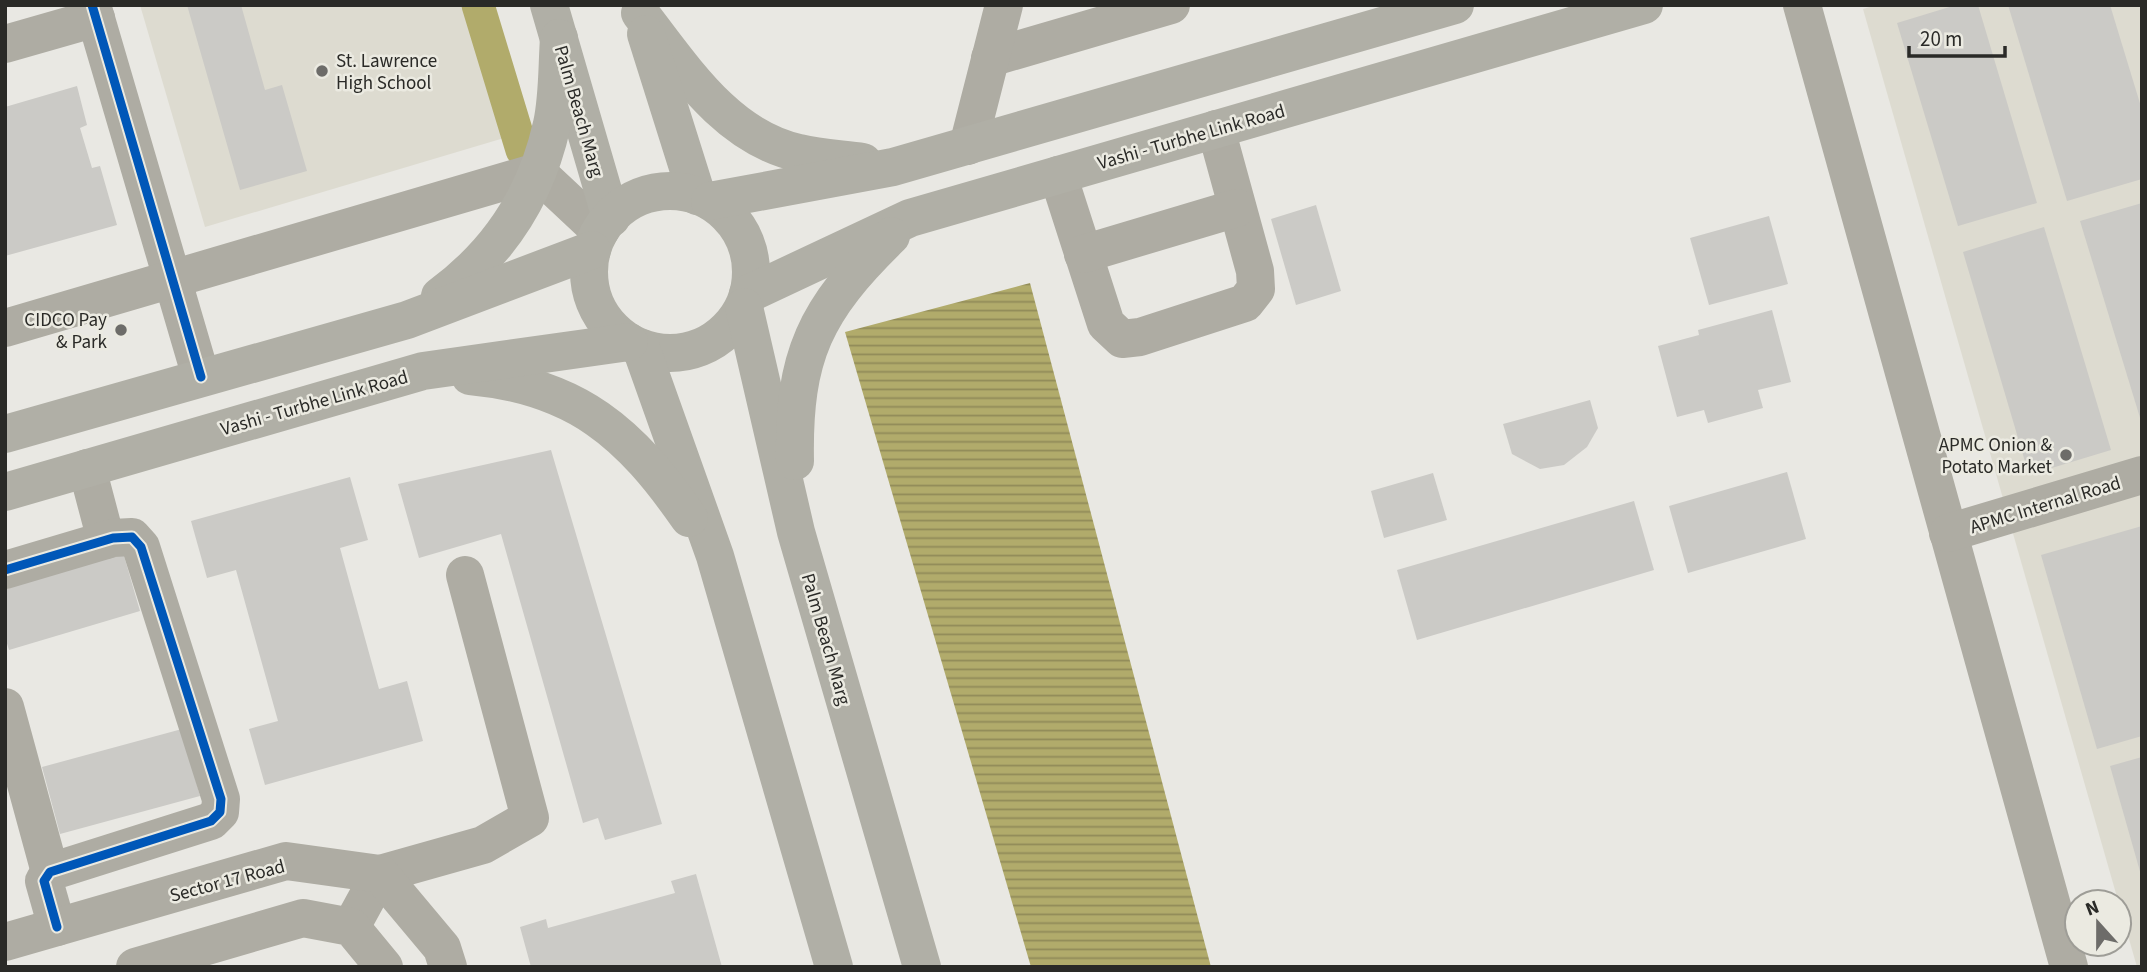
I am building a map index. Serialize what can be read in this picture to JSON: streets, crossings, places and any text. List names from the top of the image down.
{
  "streets": {
    "main road": ["Palm Beach Marg", "Vashi - Turbhe Link Road"],
    "street": ["APMC Internal Road", "Sector 17 Road"]
  },
  "crossings": [
    ["Palm Beach Marg", "Vashi - Turbhe Link Road"]
  ],
  "places": ["St. Lawrence High School", "CIDCO Pay & Park", "APMC Onion & Potato Market"],
  "scale_bar": "20 m",
  "north": "top"
}
